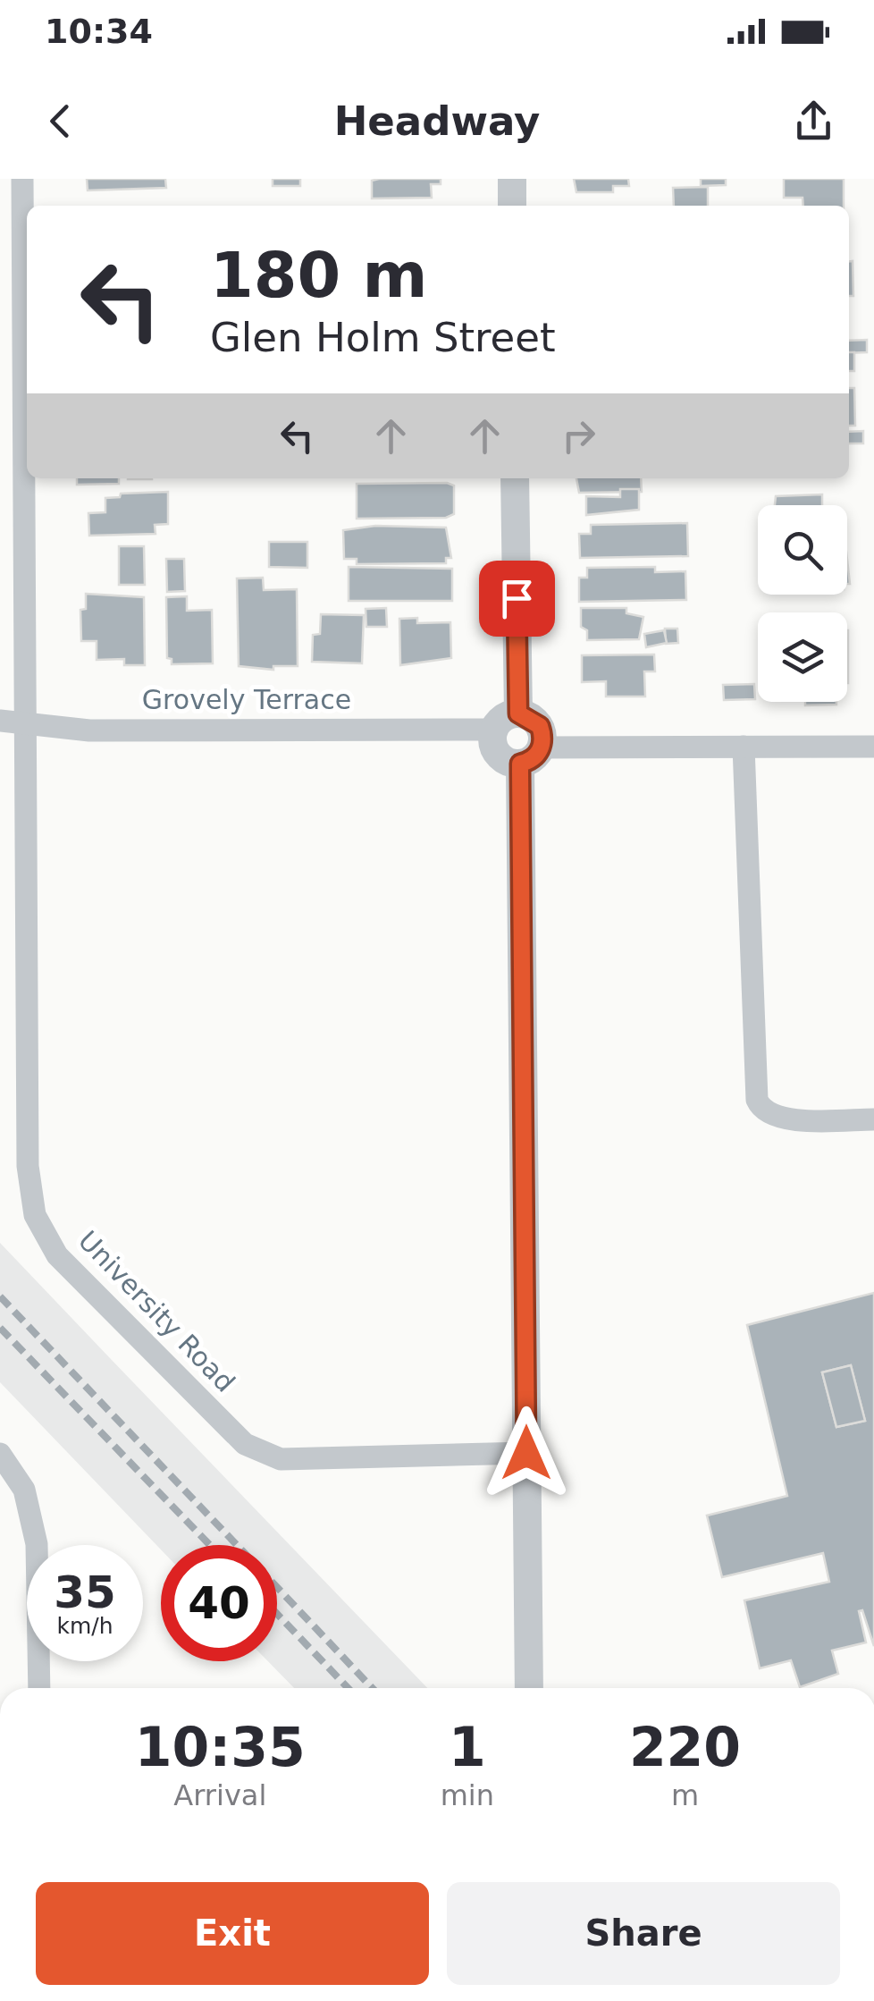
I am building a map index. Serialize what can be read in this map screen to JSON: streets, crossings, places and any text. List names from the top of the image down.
{
  "streets": {
    "street": ["Grovely Terrace", "University Road"]
  },
  "crossings": [
    ["Grovely Terrace", "University Road"]
  ],
  "page": {
    "status": "10:34",
    "header": "Headway",
    "turn": ["180 m", "Glen Holm Street"],
    "speed": "35 km/h",
    "limit": "40",
    "eta": [
      "10:35",
      "Arrival",
      "1",
      "min",
      "220",
      "m"
    ],
    "buttons": ["Exit", "Share"]
  }
}
